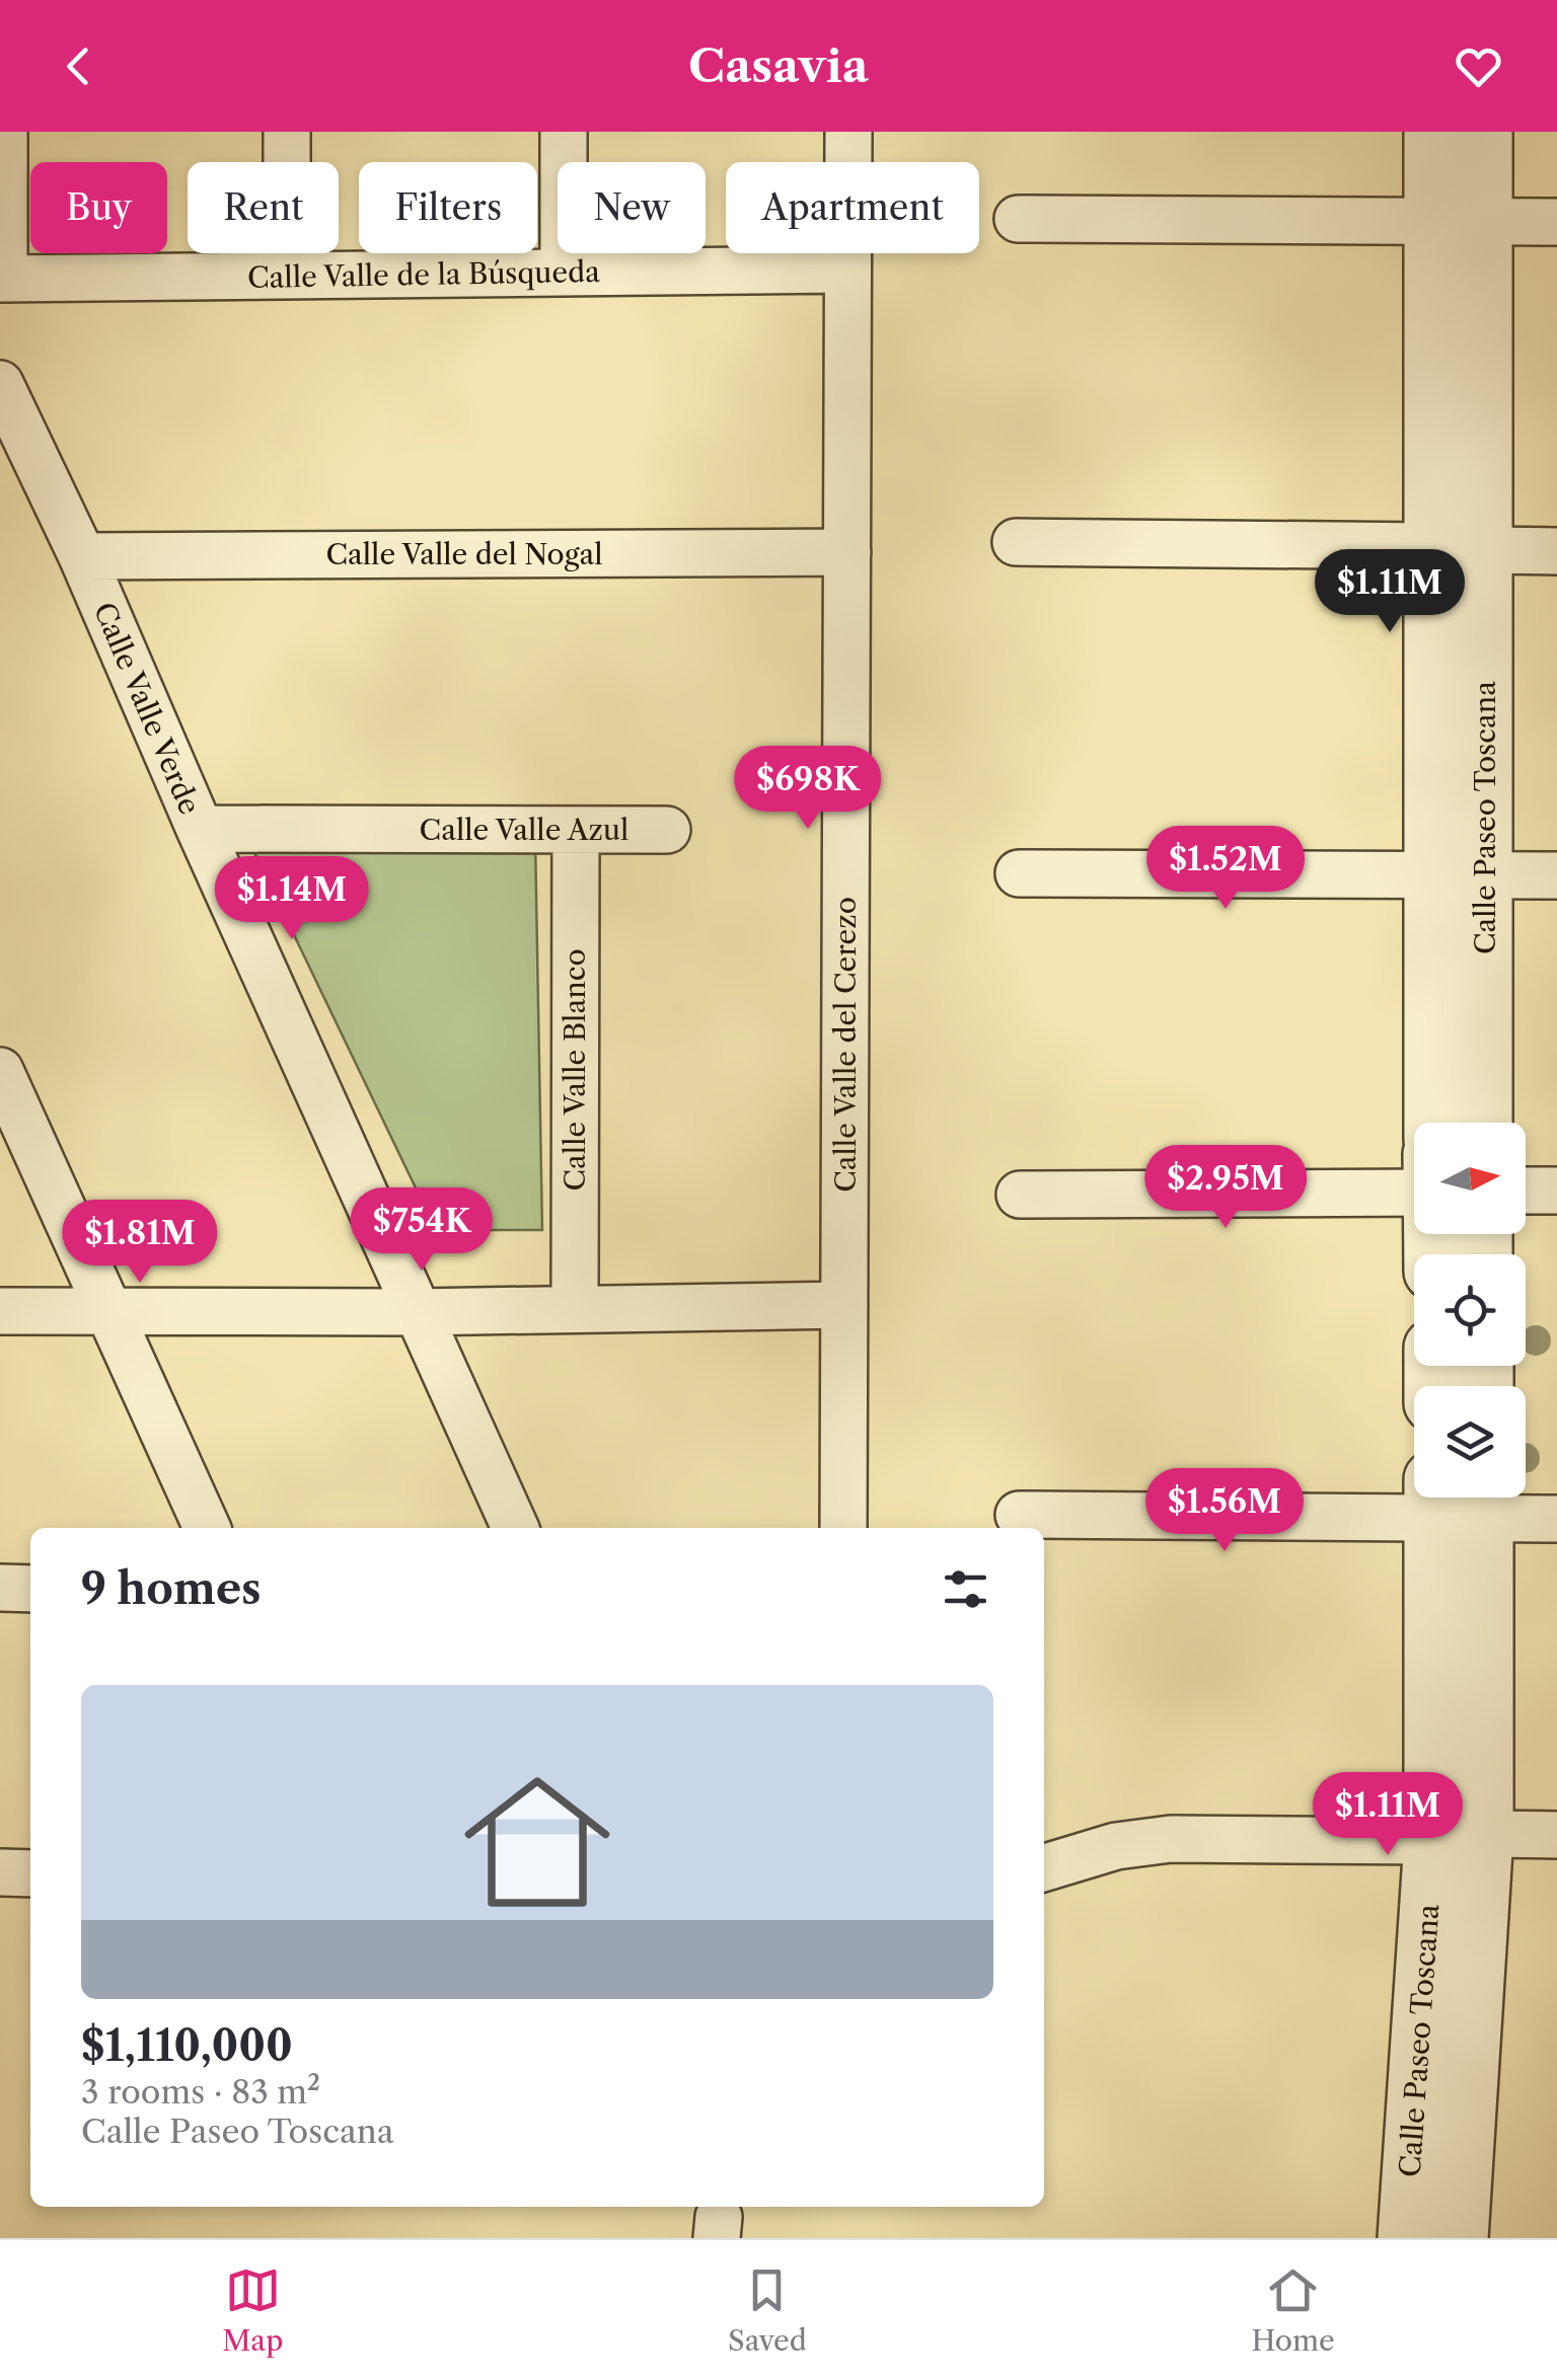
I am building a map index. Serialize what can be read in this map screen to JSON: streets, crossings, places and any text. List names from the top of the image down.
{
  "streets": {
    "street": [
      "Calle Valle de la Búsqueda",
      "Calle Valle del Nogal",
      "Calle Valle Verde",
      "Calle Paseo Toscana",
      "Calle Valle Azul",
      "Calle Valle del Cerezo",
      "Calle Valle Blanco"
    ]
  },
  "crossings": [
    ["Calle Valle de la Búsqueda", "Calle Valle del Cerezo"],
    ["Calle Valle del Nogal", "Calle Valle Verde"],
    ["Calle Valle del Nogal", "Calle Valle del Cerezo"],
    ["Calle Valle Verde", "Calle Valle Azul"],
    ["Calle Valle Azul", "Calle Valle Blanco"]
  ],
  "north": "right",
  "page": {
    "header": "Casavia",
    "chip": [
      "Buy",
      "Rent",
      "Filters",
      "New",
      "Apartment"
    ],
    "price": [
      "$1.11M",
      "$698K",
      "$1.52M",
      "$1.14M",
      "$2.95M",
      "$754K",
      "$1.81M",
      "$1.56M",
      "$1.11M"
    ],
    "heading": "9 homes",
    "list": [
      {
        "name": "$1,110,000",
        "note": "3 rooms · 83 m² · Calle Paseo Toscana"
      }
    ],
    "tabs": ["Map", "Saved", "Home"]
  }
}
